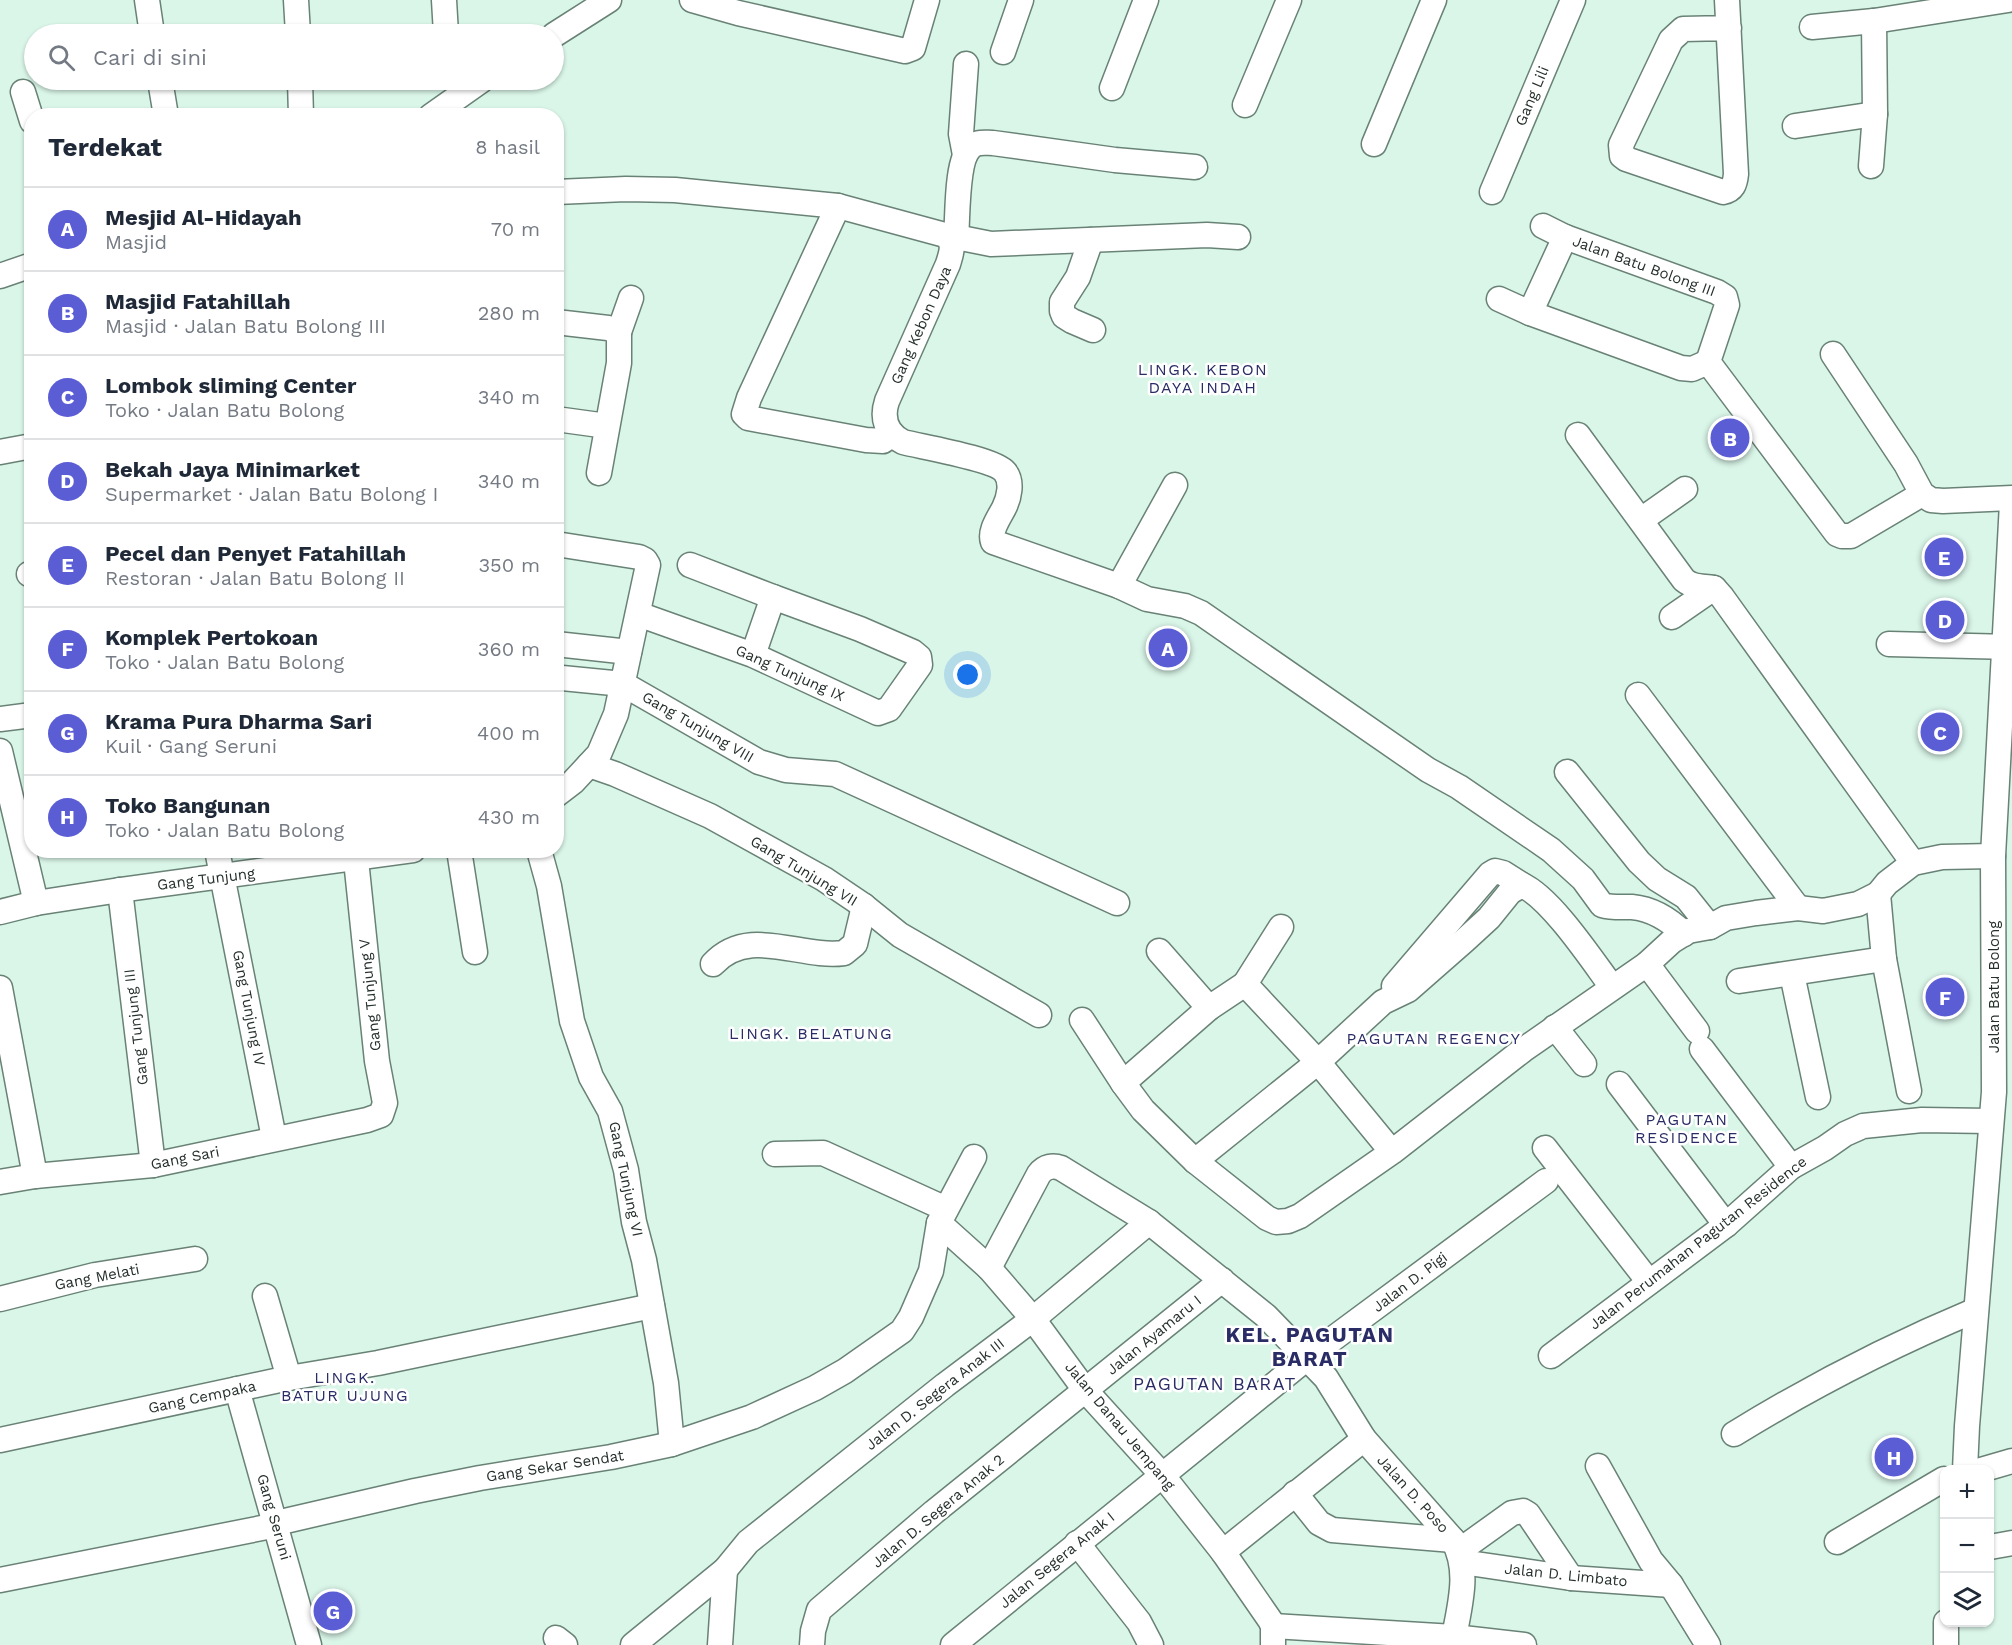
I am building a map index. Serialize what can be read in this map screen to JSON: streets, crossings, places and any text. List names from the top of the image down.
{
  "streets": {
    "street": [
      "Gang Lili",
      "Jalan Batu Bolong III",
      "Gang Kebon Daya",
      "Gang Tunjung IX",
      "Gang Tunjung VIII",
      "Gang Tunjung VII",
      "Gang Tunjung",
      "Jalan Batu Bolong",
      "Gang Tunjung V",
      "Gang Tunjung IV",
      "Gang Tunjung III",
      "Gang Sari",
      "Gang Tunjung VI",
      "Jalan Perumahan Pagutan Residence",
      "Gang Melati",
      "Jalan D. Pigi",
      "Jalan Ayamaru I",
      "Jalan D. Segera Anak III",
      "Gang Cempaka",
      "Jalan Danau Jempang",
      "Gang Sekar Sendat",
      "Jalan D. Poso",
      "Jalan D. Segera Anak 2",
      "Gang Seruni",
      "Jalan Segera Anak I",
      "Jalan D. Limbato"
    ]
  },
  "crossings": [
    ["Gang Tunjung", "Gang Tunjung V"],
    ["Gang Tunjung", "Gang Tunjung IV"],
    ["Gang Tunjung", "Gang Tunjung III"],
    ["Jalan Batu Bolong", "Jalan Perumahan Pagutan Residence"],
    ["Gang Tunjung V", "Gang Sari"],
    ["Gang Tunjung IV", "Gang Sari"],
    ["Gang Tunjung III", "Gang Sari"],
    ["Gang Tunjung VI", "Gang Cempaka"],
    ["Gang Tunjung VI", "Gang Sekar Sendat"],
    ["Jalan D. Pigi", "Jalan Danau Jempang"],
    ["Jalan D. Pigi", "Jalan D. Poso"],
    ["Jalan D. Pigi", "Jalan Segera Anak I"],
    ["Jalan Ayamaru I", "Jalan Danau Jempang"],
    ["Jalan Ayamaru I", "Jalan D. Poso"],
    ["Jalan Ayamaru I", "Jalan D. Segera Anak 2"],
    ["Jalan D. Segera Anak III", "Jalan Danau Jempang"],
    ["Jalan D. Segera Anak III", "Jalan D. Poso"],
    ["Gang Cempaka", "Gang Seruni"],
    ["Jalan Danau Jempang", "Gang Sekar Sendat"],
    ["Jalan Danau Jempang", "Jalan D. Poso"],
    ["Jalan Danau Jempang", "Jalan D. Segera Anak 2"],
    ["Jalan Danau Jempang", "Jalan Segera Anak I"],
    ["Gang Sekar Sendat", "Gang Seruni"],
    ["Jalan D. Poso", "Jalan D. Limbato"]
  ],
  "districts": [
    "LINGK. KEBON DAYA INDAH",
    "LINGK. BELATUNG",
    "PAGUTAN REGENCY",
    "PAGUTAN RESIDENCE",
    "KEL. PAGUTAN BARAT",
    "LINGK. BATUR UJUNG",
    "PAGUTAN BARAT"
  ],
  "page": {
    "search": "Cari di sini",
    "heading": ["Terdekat", "8 hasil"],
    "list": [
      {
        "mark": "A",
        "name": "Mesjid Al-Hidayah",
        "note": "Masjid",
        "value": "70 m"
      },
      {
        "mark": "B",
        "name": "Masjid Fatahillah",
        "note": "Masjid · Jalan Batu Bolong III",
        "value": "280 m"
      },
      {
        "mark": "C",
        "name": "Lombok sliming Center",
        "note": "Toko · Jalan Batu Bolong",
        "value": "340 m"
      },
      {
        "mark": "D",
        "name": "Bekah Jaya Minimarket",
        "note": "Supermarket · Jalan Batu Bolong I",
        "value": "340 m"
      },
      {
        "mark": "E",
        "name": "Pecel dan Penyet Fatahillah",
        "note": "Restoran · Jalan Batu Bolong II",
        "value": "350 m"
      },
      {
        "mark": "F",
        "name": "Komplek Pertokoan",
        "note": "Toko · Jalan Batu Bolong",
        "value": "360 m"
      },
      {
        "mark": "G",
        "name": "Krama Pura Dharma Sari",
        "note": "Kuil · Gang Seruni",
        "value": "400 m"
      },
      {
        "mark": "H",
        "name": "Toko Bangunan",
        "note": "Toko · Jalan Batu Bolong",
        "value": "430 m"
      }
    ],
    "pins": [
      "B",
      "E",
      "D",
      "A",
      "C",
      "F",
      "H",
      "G"
    ],
    "map_buttons": ["+", "−"]
  }
}
